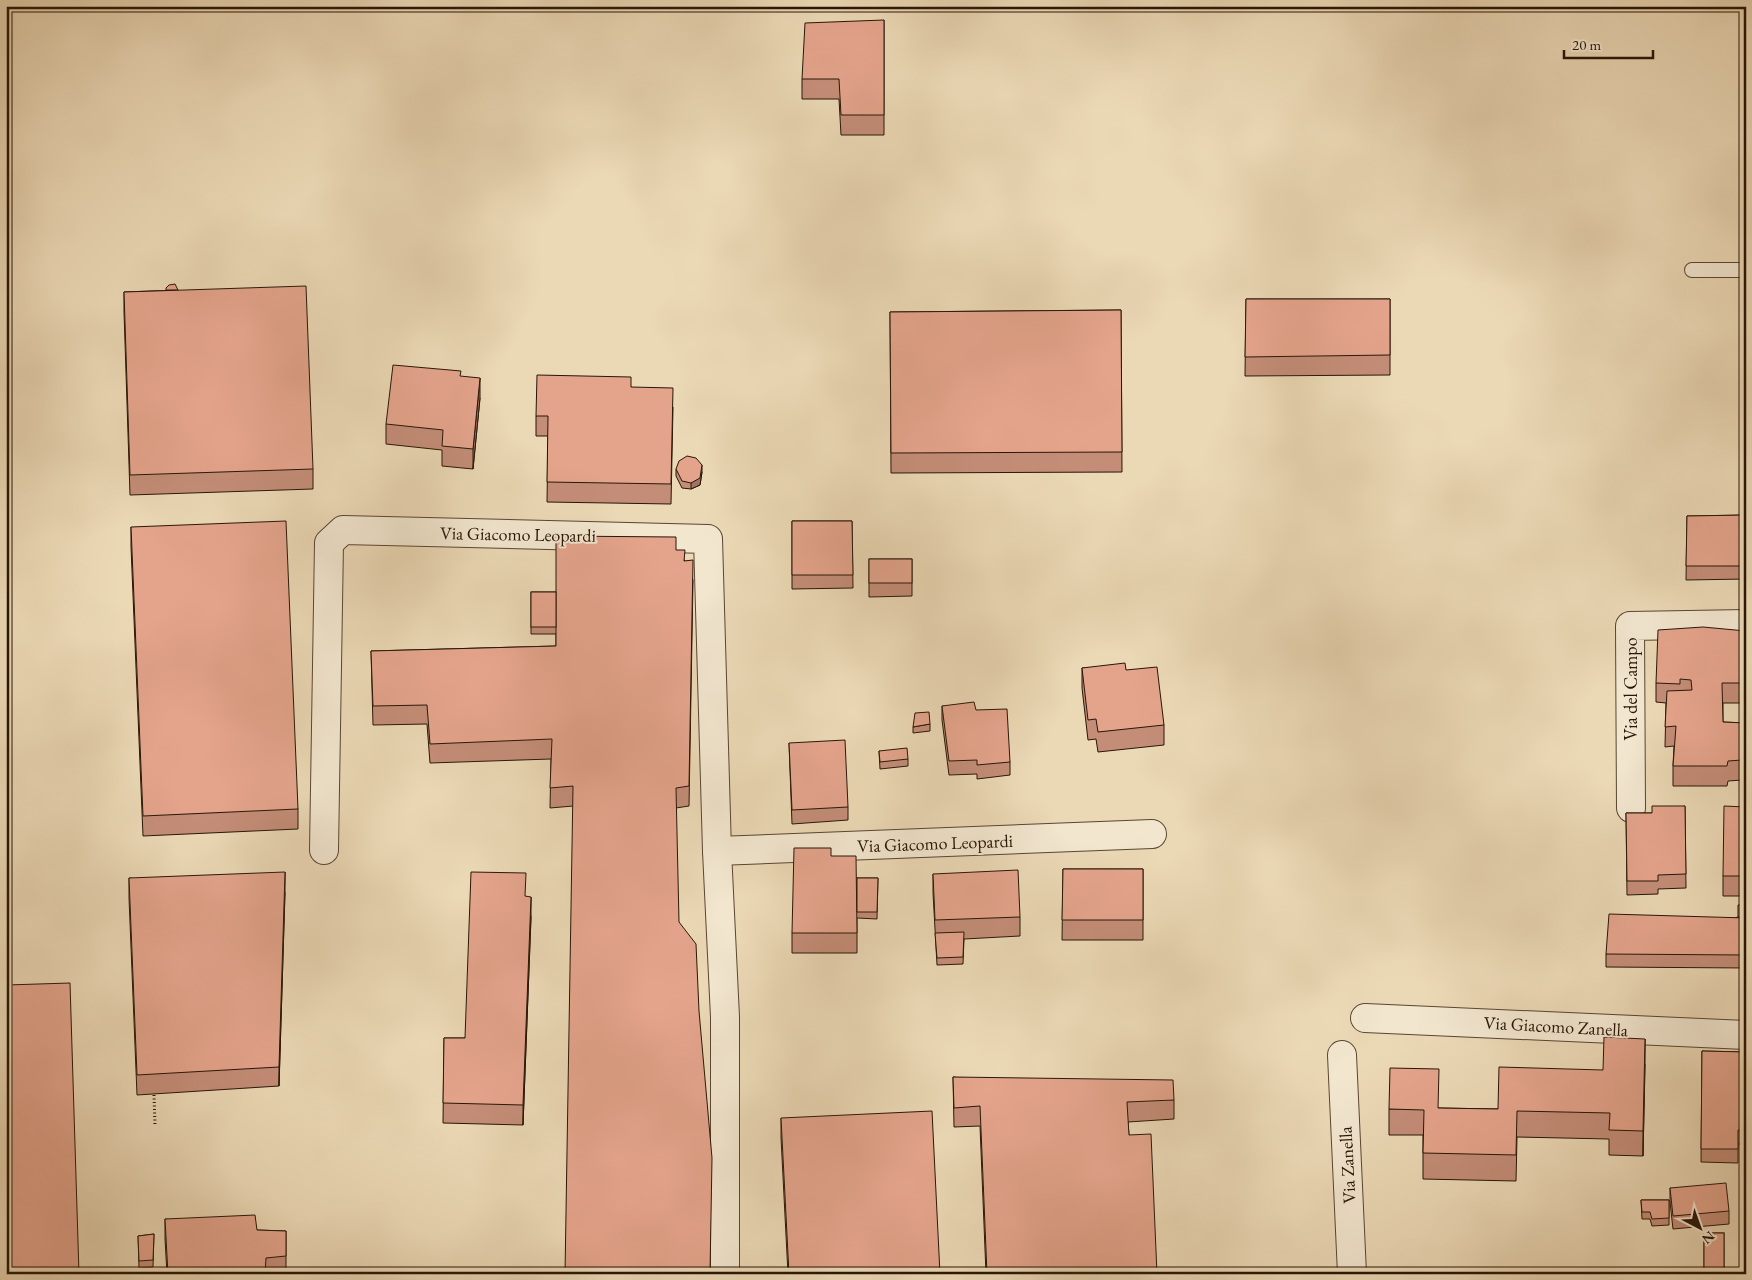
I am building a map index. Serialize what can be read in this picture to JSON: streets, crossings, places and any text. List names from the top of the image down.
{
  "streets": {
    "street": [
      "Via Giacomo Leopardi",
      "Via del Campo",
      "Via Giacomo Zanella",
      "Via Zanella"
    ]
  },
  "scale_bar": "20 m",
  "north": "bottom right"
}
